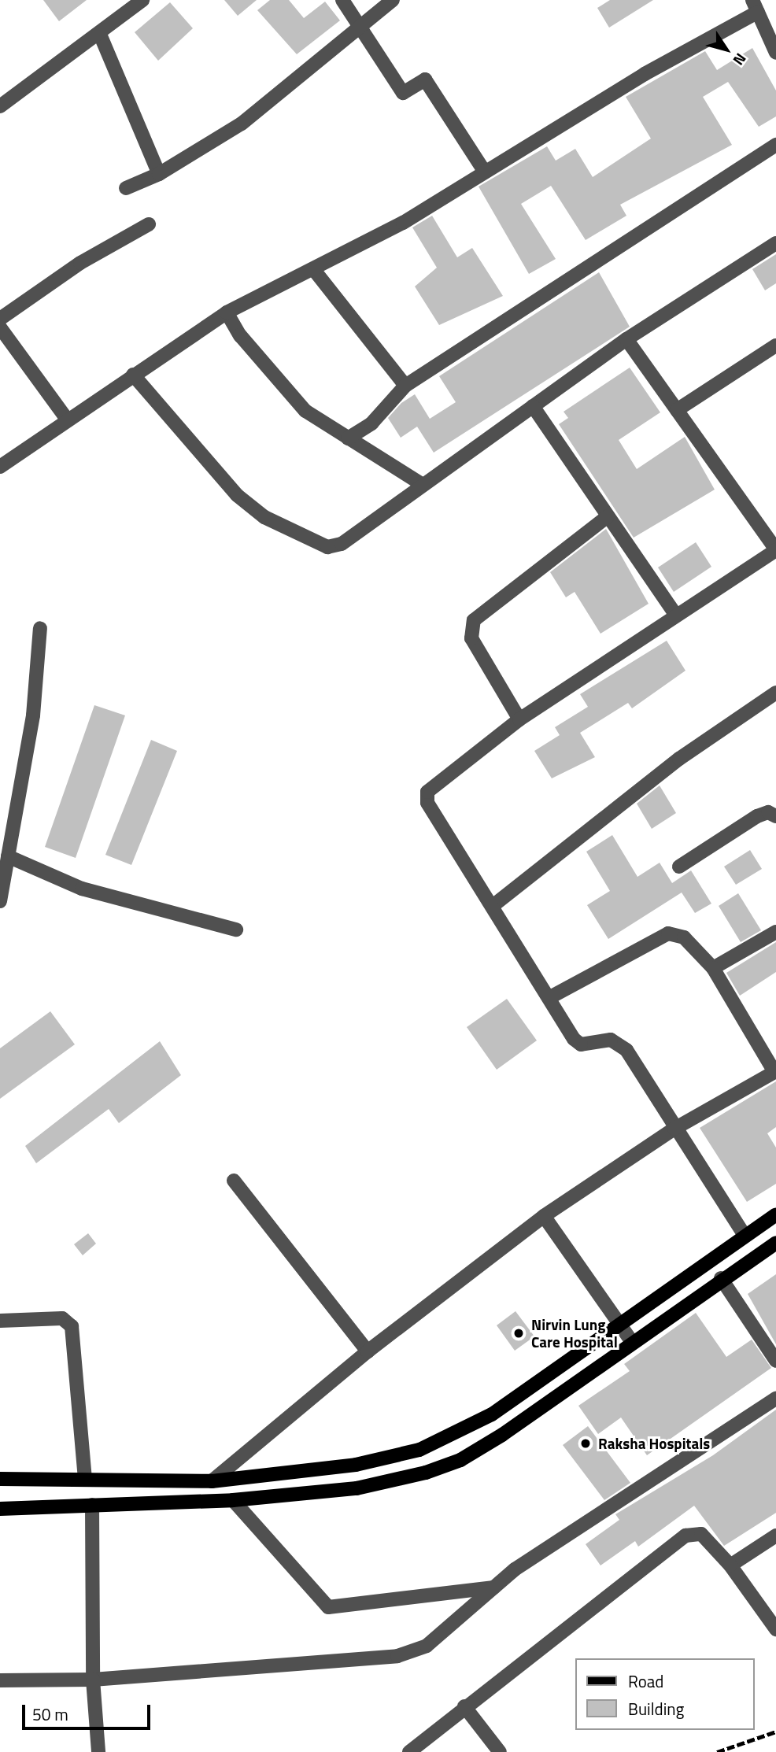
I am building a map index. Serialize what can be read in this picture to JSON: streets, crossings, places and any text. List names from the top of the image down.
{
  "places": ["Nirvin Lung Care Hospital", "Raksha Hospitals"],
  "legend": ["Road", "Building"],
  "scale_bar": "50 m",
  "north": "bottom right"
}
